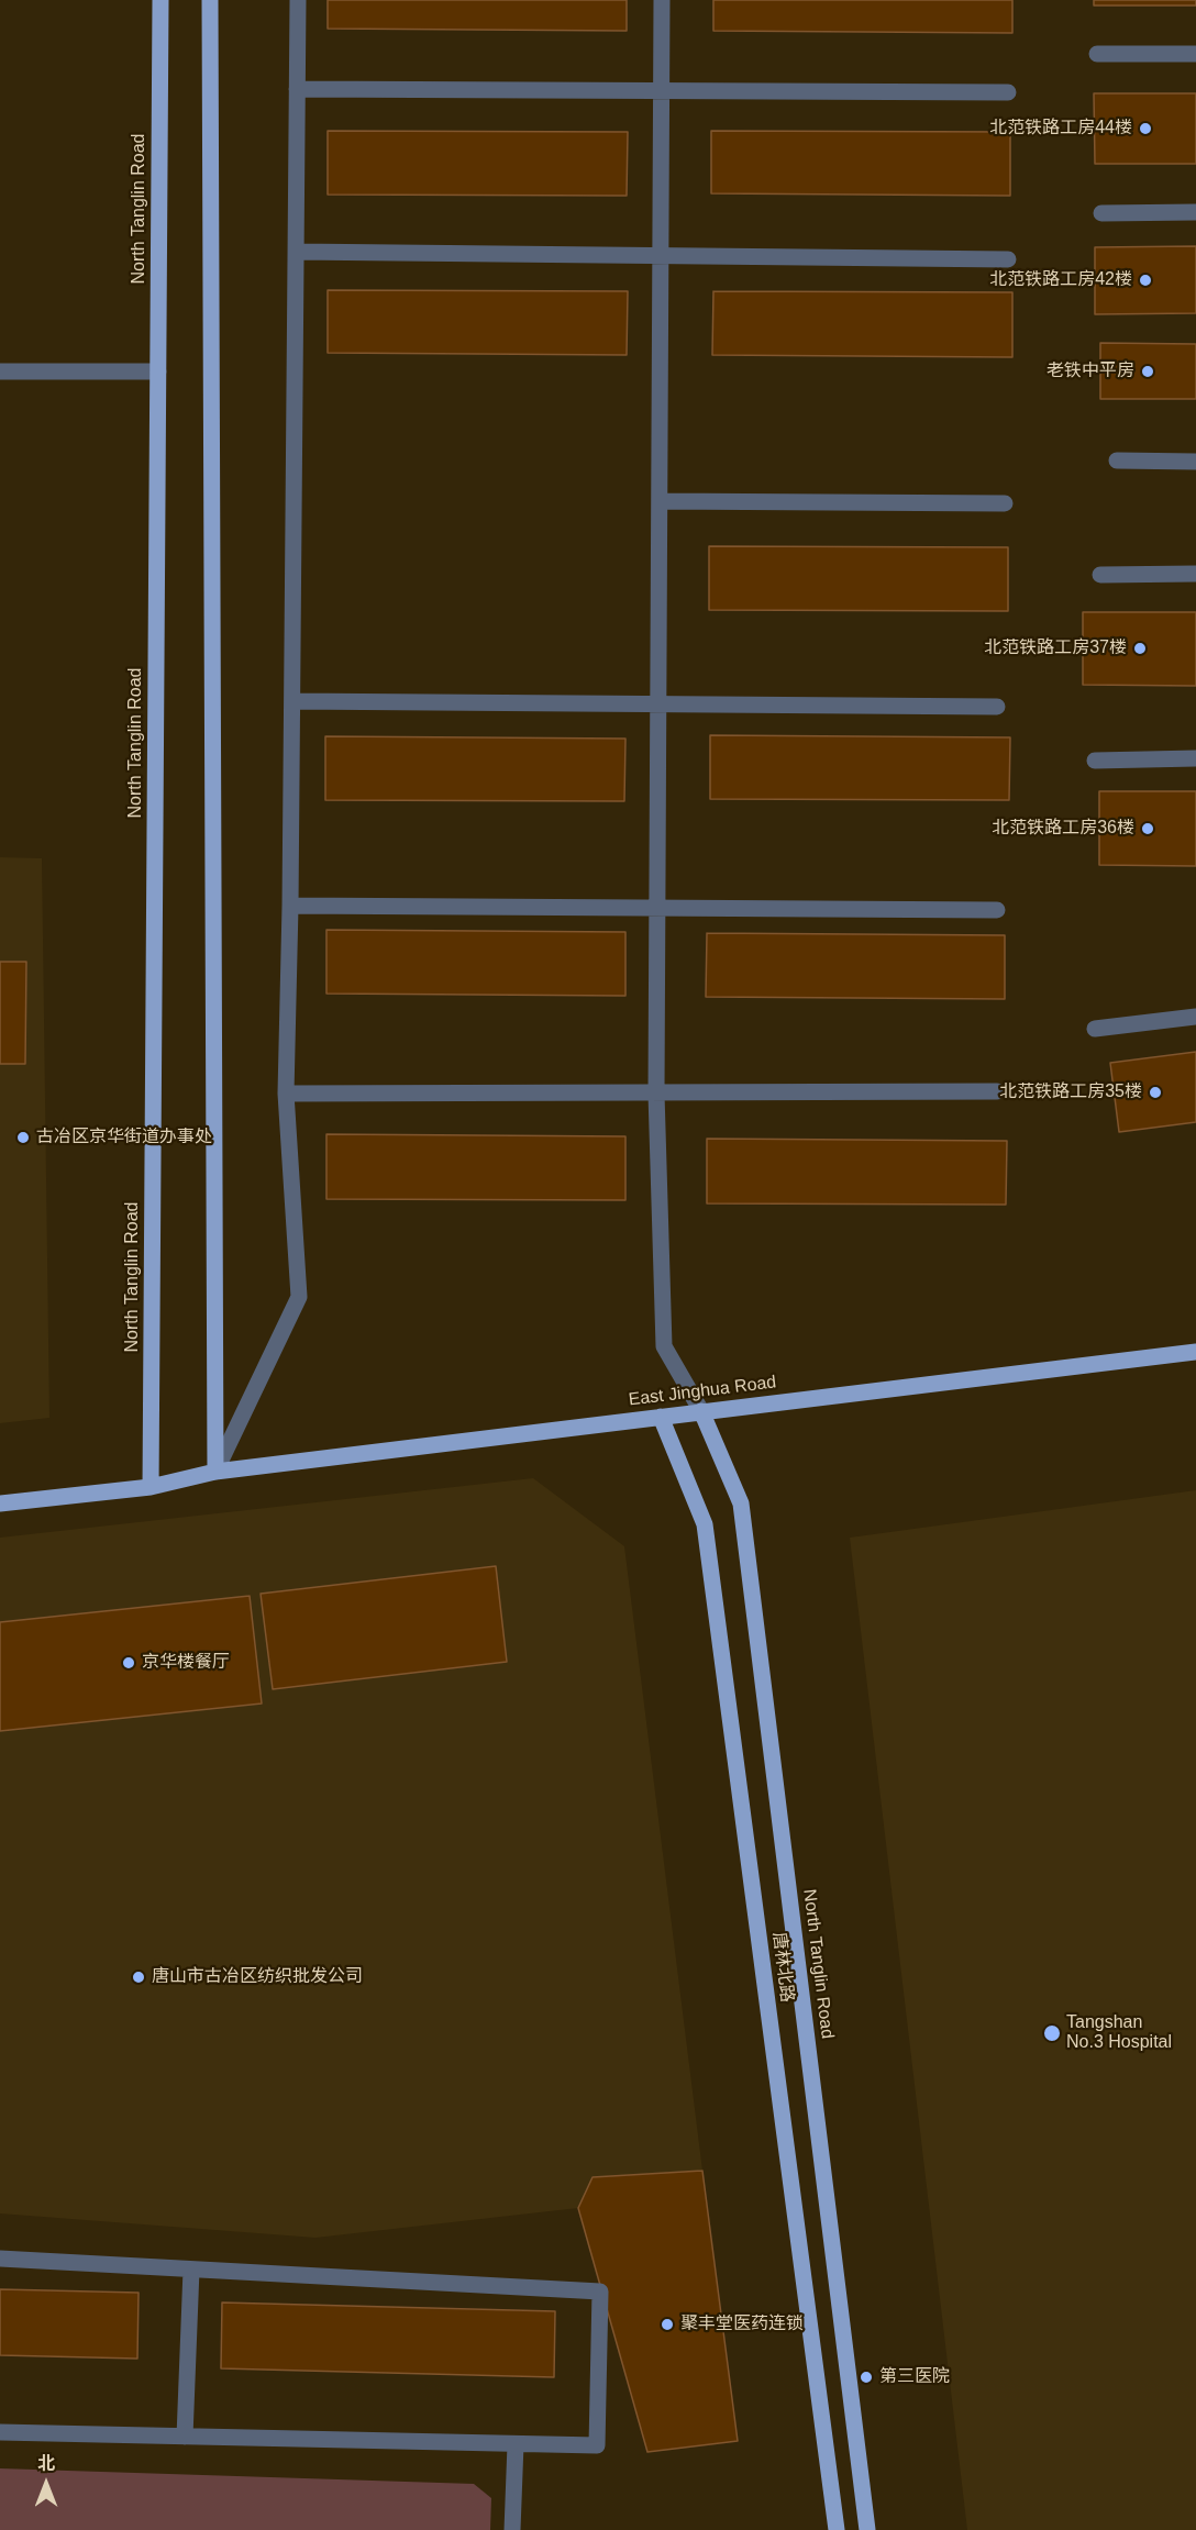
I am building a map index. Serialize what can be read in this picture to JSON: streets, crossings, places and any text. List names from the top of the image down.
{
  "streets": {
    "main road": ["North Tanglin Road", "East Jinghua Road", "唐林北路"]
  },
  "crossings": [
    ["North Tanglin Road", "East Jinghua Road"],
    ["East Jinghua Road", "唐林北路"]
  ],
  "places": [
    "北范铁路工房44楼",
    "北范铁路工房42楼",
    "老铁中平房",
    "北范铁路工房37楼",
    "北范铁路工房36楼",
    "北范铁路工房35楼",
    "古冶区京华街道办事处",
    "京华楼餐厅",
    "唐山市古冶区纺织批发公司",
    "Tangshan No.3 Hospital",
    "聚丰堂医药连锁",
    "第三医院"
  ],
  "north": "top"
}
